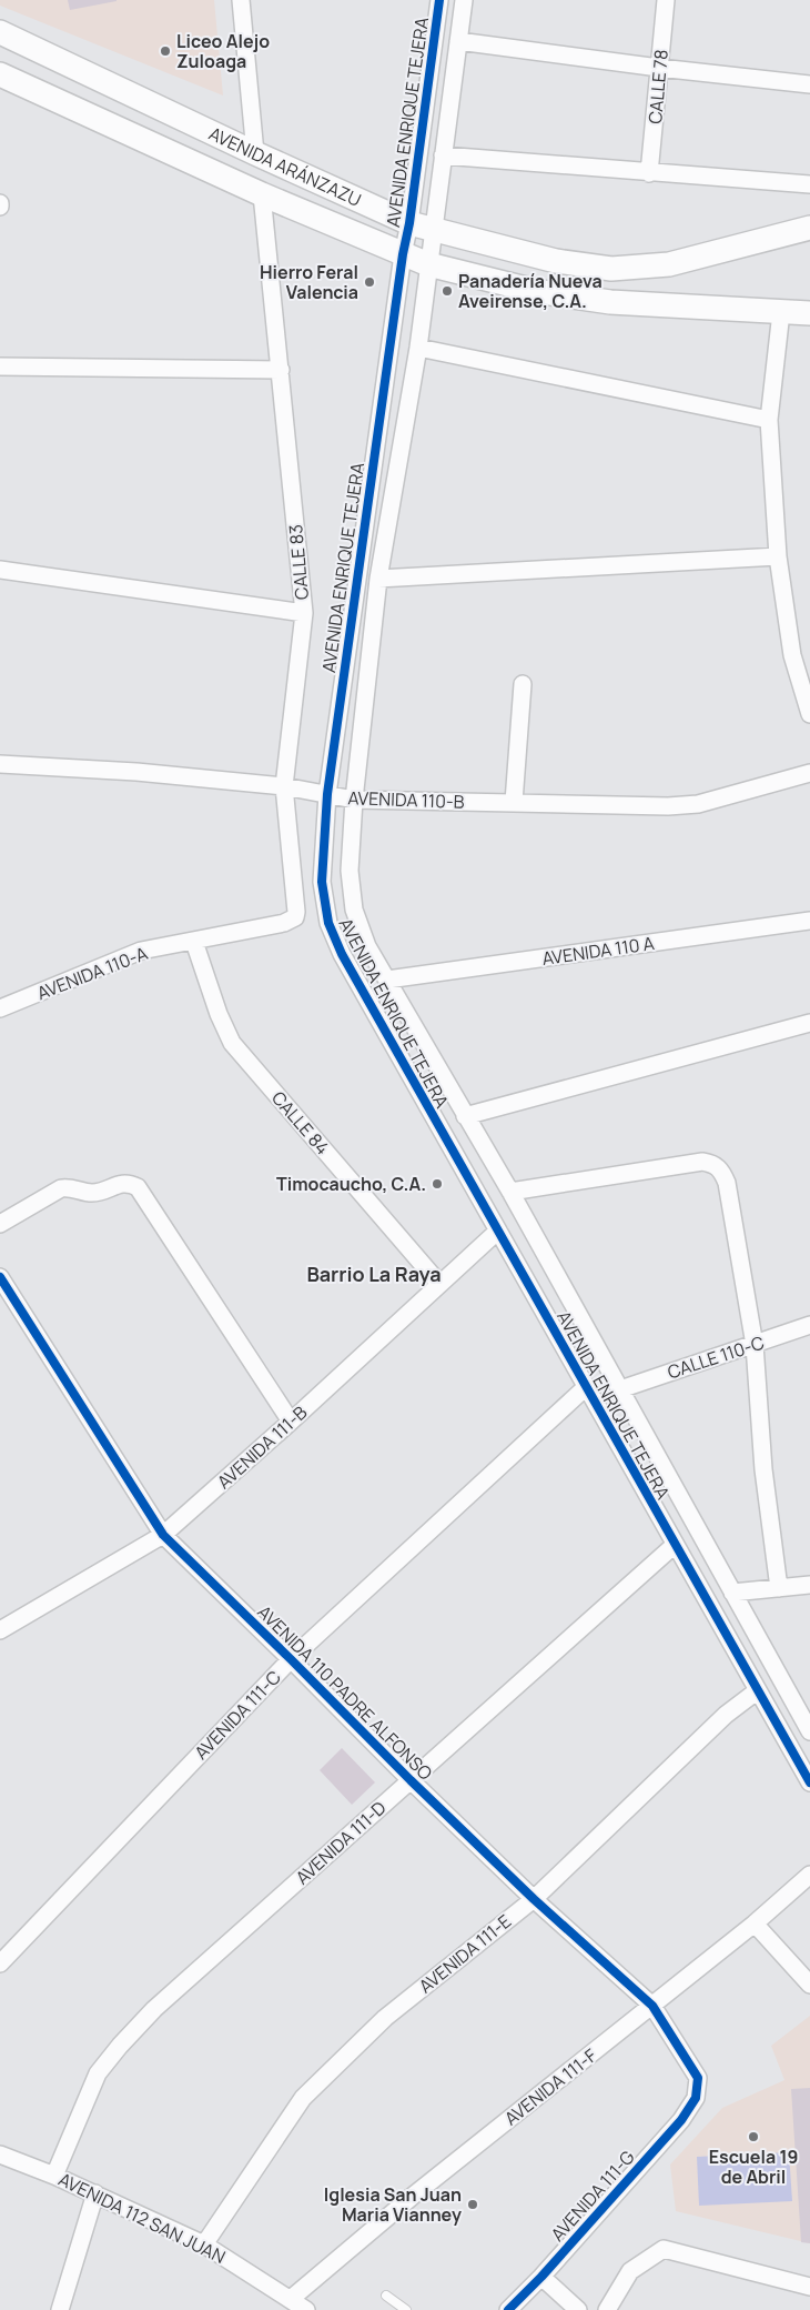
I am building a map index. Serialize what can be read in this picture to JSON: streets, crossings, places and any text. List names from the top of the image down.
{
  "streets": {
    "main road": ["AVENIDA ARÁNZAZU"],
    "street": [
      "CALLE 78",
      "AVENIDA ENRIQUE TEJERA",
      "CALLE 83",
      "AVENIDA 110-B",
      "AVENIDA 110 A",
      "AVENIDA 110-A",
      "CALLE 84",
      "CALLE 110-C",
      "AVENIDA 111-B",
      "AVENIDA 110 PADRE ALFONSO",
      "AVENIDA 111-C",
      "AVENIDA 111-D",
      "AVENIDA 111-E",
      "AVENIDA 111-F",
      "AVENIDA 111-G",
      "AVENIDA 112 SAN JUAN"
    ]
  },
  "crossings": [
    ["AVENIDA ENRIQUE TEJERA", "AVENIDA ARÁNZAZU"],
    ["AVENIDA ENRIQUE TEJERA", "AVENIDA 110-B"],
    ["AVENIDA ENRIQUE TEJERA", "AVENIDA 110 A"],
    ["AVENIDA ENRIQUE TEJERA", "CALLE 110-C"],
    ["AVENIDA ENRIQUE TEJERA", "AVENIDA 111-B"],
    ["AVENIDA ENRIQUE TEJERA", "AVENIDA 111-C"],
    ["AVENIDA ENRIQUE TEJERA", "AVENIDA 111-D"],
    ["AVENIDA ENRIQUE TEJERA", "AVENIDA 111-E"],
    ["AVENIDA ARÁNZAZU", "CALLE 83"],
    ["CALLE 83", "AVENIDA 110-B"],
    ["CALLE 83", "AVENIDA 110-A"],
    ["AVENIDA 110-A", "CALLE 84"],
    ["CALLE 84", "AVENIDA 111-B"],
    ["AVENIDA 111-B", "AVENIDA 110 PADRE ALFONSO"],
    ["AVENIDA 110 PADRE ALFONSO", "AVENIDA 111-C"],
    ["AVENIDA 110 PADRE ALFONSO", "AVENIDA 111-D"],
    ["AVENIDA 110 PADRE ALFONSO", "AVENIDA 111-E"],
    ["AVENIDA 110 PADRE ALFONSO", "AVENIDA 111-F"],
    ["AVENIDA 110 PADRE ALFONSO", "AVENIDA 111-G"],
    ["AVENIDA 111-D", "AVENIDA 112 SAN JUAN"],
    ["AVENIDA 111-E", "AVENIDA 112 SAN JUAN"],
    ["AVENIDA 111-F", "AVENIDA 112 SAN JUAN"]
  ],
  "districts": ["Barrio La Raya"],
  "places": [
    "Liceo Alejo Zuloaga",
    "Hierro Feral Valencia",
    "Panadería Nueva Aveirense, C.A.",
    "Timocaucho, C.A.",
    "Escuela 19 de Abril",
    "Iglesia San Juan Maria Vianney"
  ]
}
